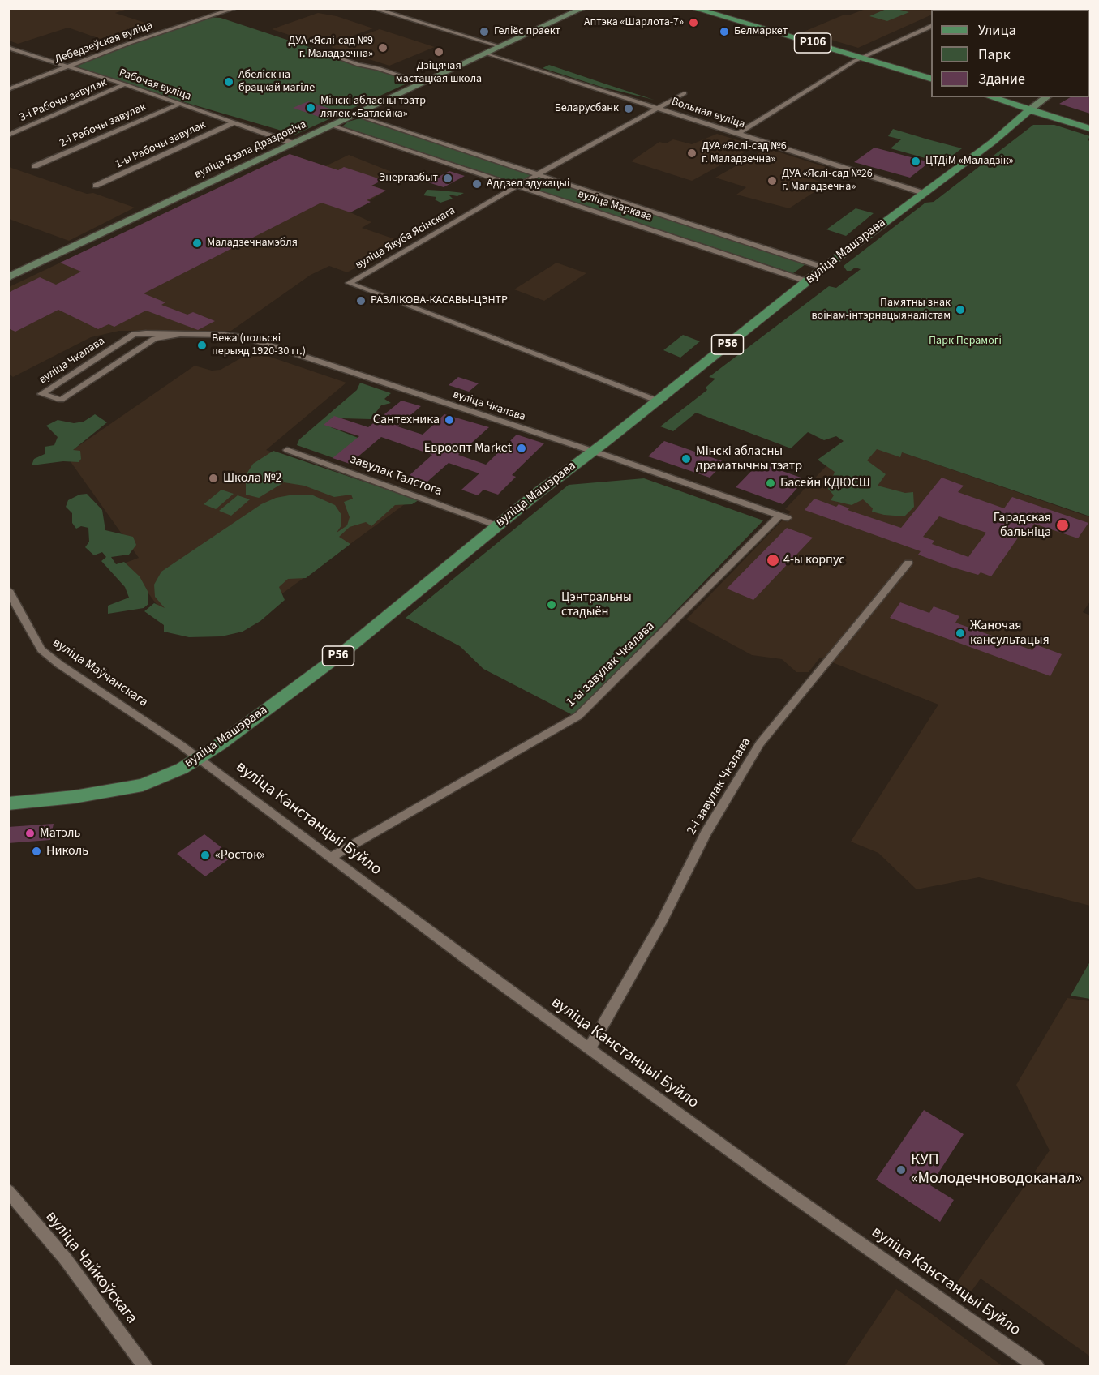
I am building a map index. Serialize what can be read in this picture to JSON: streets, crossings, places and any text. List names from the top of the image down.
{
  "streets": {
    "main road": ["Р106", "вуліца Машэрава", "Р56"],
    "street": [
      "Лебедзеўская вуліца",
      "Рабочая вуліца",
      "3-і Рабочы завулак",
      "Вольная вуліца",
      "2-і Рабочы завулак",
      "1-ы Рабочы завулак",
      "вуліца Язэпа Драздовіча",
      "вуліца Маркава",
      "вуліца Якуба Ясінскага",
      "вуліца Чкалава",
      "завулак Талстога",
      "1-ы завулак Чкалава",
      "вуліца Маўчанскага",
      "2-і завулак Чкалава",
      "вуліца Канстанцыі Буйло",
      "вуліца Чайкоўскага"
    ]
  },
  "crossings": [
    ["Лебедзеўская вуліца", "Рабочая вуліца"],
    ["Рабочая вуліца", "3-і Рабочы завулак"],
    ["Рабочая вуліца", "2-і Рабочы завулак"],
    ["Рабочая вуліца", "1-ы Рабочы завулак"],
    ["Рабочая вуліца", "вуліца Язэпа Драздовіча"],
    ["Вольная вуліца", "вуліца Язэпа Драздовіча"],
    ["Вольная вуліца", "вуліца Якуба Ясінскага"],
    ["Вольная вуліца", "вуліца Машэрава"],
    ["вуліца Язэпа Драздовіча", "вуліца Маркава"],
    ["вуліца Маркава", "вуліца Якуба Ясінскага"],
    ["вуліца Маркава", "вуліца Машэрава"],
    ["вуліца Якуба Ясінскага", "вуліца Машэрава"],
    ["вуліца Машэрава", "вуліца Чкалава"],
    ["вуліца Машэрава", "завулак Талстога"],
    ["вуліца Машэрава", "вуліца Маўчанскага"],
    ["вуліца Машэрава", "вуліца Канстанцыі Буйло"],
    ["вуліца Чкалава", "1-ы завулак Чкалава"],
    ["1-ы завулак Чкалава", "вуліца Канстанцыі Буйло"],
    ["вуліца Маўчанскага", "вуліца Канстанцыі Буйло"],
    ["2-і завулак Чкалава", "вуліца Канстанцыі Буйло"]
  ],
  "parks": ["Парк Перамогі"],
  "places": [
    "Аптэка «Шарлота-7»",
    "Геліёс праект",
    "Белмаркет",
    "ДУА «Яслі-сад №9 г. Маладзечна»",
    "Дзіцячая мастацкая школа",
    "Абеліск на брацкай магіле",
    "Мінскі абласны тэатр лялек «Батлейка»",
    "Беларусбанк",
    "ДУА «Яслі-сад №6 г. Маладзечна»",
    "ЦТДіМ «Маладзік»",
    "Энергазбыт",
    "ДУА «Яслі-сад №26 г. Маладзечна»",
    "Аддзел адукацыі",
    "Маладзечнамэбля",
    "РАЗЛІКОВА-КАСАВЫ-ЦЭНТР",
    "Памятны знак воінам-інтэрнацыяналістам",
    "Вежа (польскі перыяд 1920-30 гг.)",
    "Сантехника",
    "Евроопт Market",
    "Мінскі абласны драматычны тэатр",
    "Школа №2",
    "Басейн КДЮСШ",
    "Гарадская бальніца",
    "4-ы корпус",
    "Цэнтральны стадыён",
    "Жаночая кансультацыя",
    "Матэль",
    "Николь",
    "«Росток»",
    "КУП «Молодечноводоканал»"
  ],
  "legend": ["Улица", "Парк", "Здание"]
}
